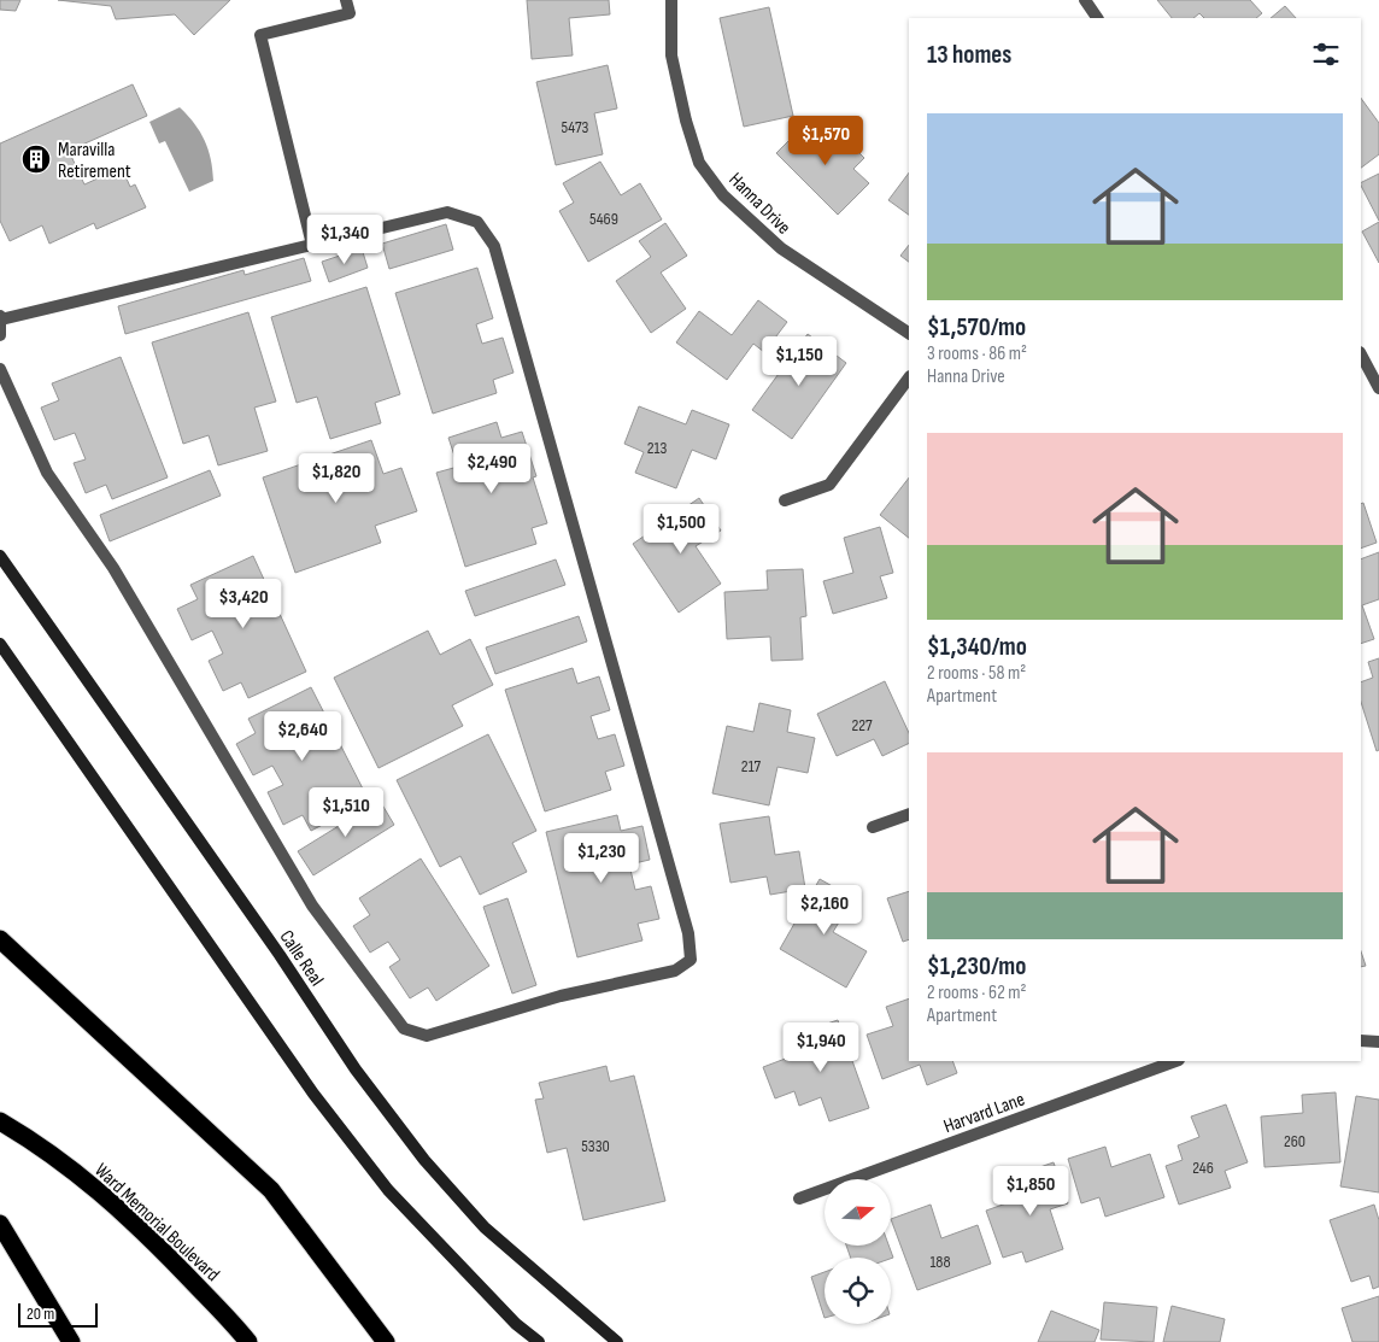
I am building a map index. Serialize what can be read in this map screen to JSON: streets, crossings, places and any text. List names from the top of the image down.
{
  "streets": {
    "highway": ["Ward Memorial Boulevard"],
    "main road": ["Calle Real"],
    "street": ["Hanna Drive", "Harvard Lane"]
  },
  "places": {
    "building": ["Maravilla Retirement"]
  },
  "house_numbers": [
    "5473",
    "5469",
    "213",
    "227",
    "217",
    "260",
    "5330",
    "246",
    "188"
  ],
  "scale_bar": "20 m",
  "north": "right",
  "page": {
    "heading": "13 homes",
    "list": [
      {
        "name": "$1,570/mo",
        "note": "3 rooms · 86 m² · Hanna Drive"
      },
      {
        "name": "$1,340/mo",
        "note": "2 rooms · 58 m² · Apartment"
      },
      {
        "name": "$1,230/mo",
        "note": "2 rooms · 62 m² · Apartment"
      }
    ],
    "price": [
      "$1,570",
      "$1,340",
      "$1,150",
      "$2,490",
      "$1,820",
      "$1,500",
      "$3,420",
      "$2,640",
      "$1,510",
      "$1,230",
      "$2,160",
      "$1,940",
      "$1,850"
    ],
    "scale": "20 m"
  }
}
